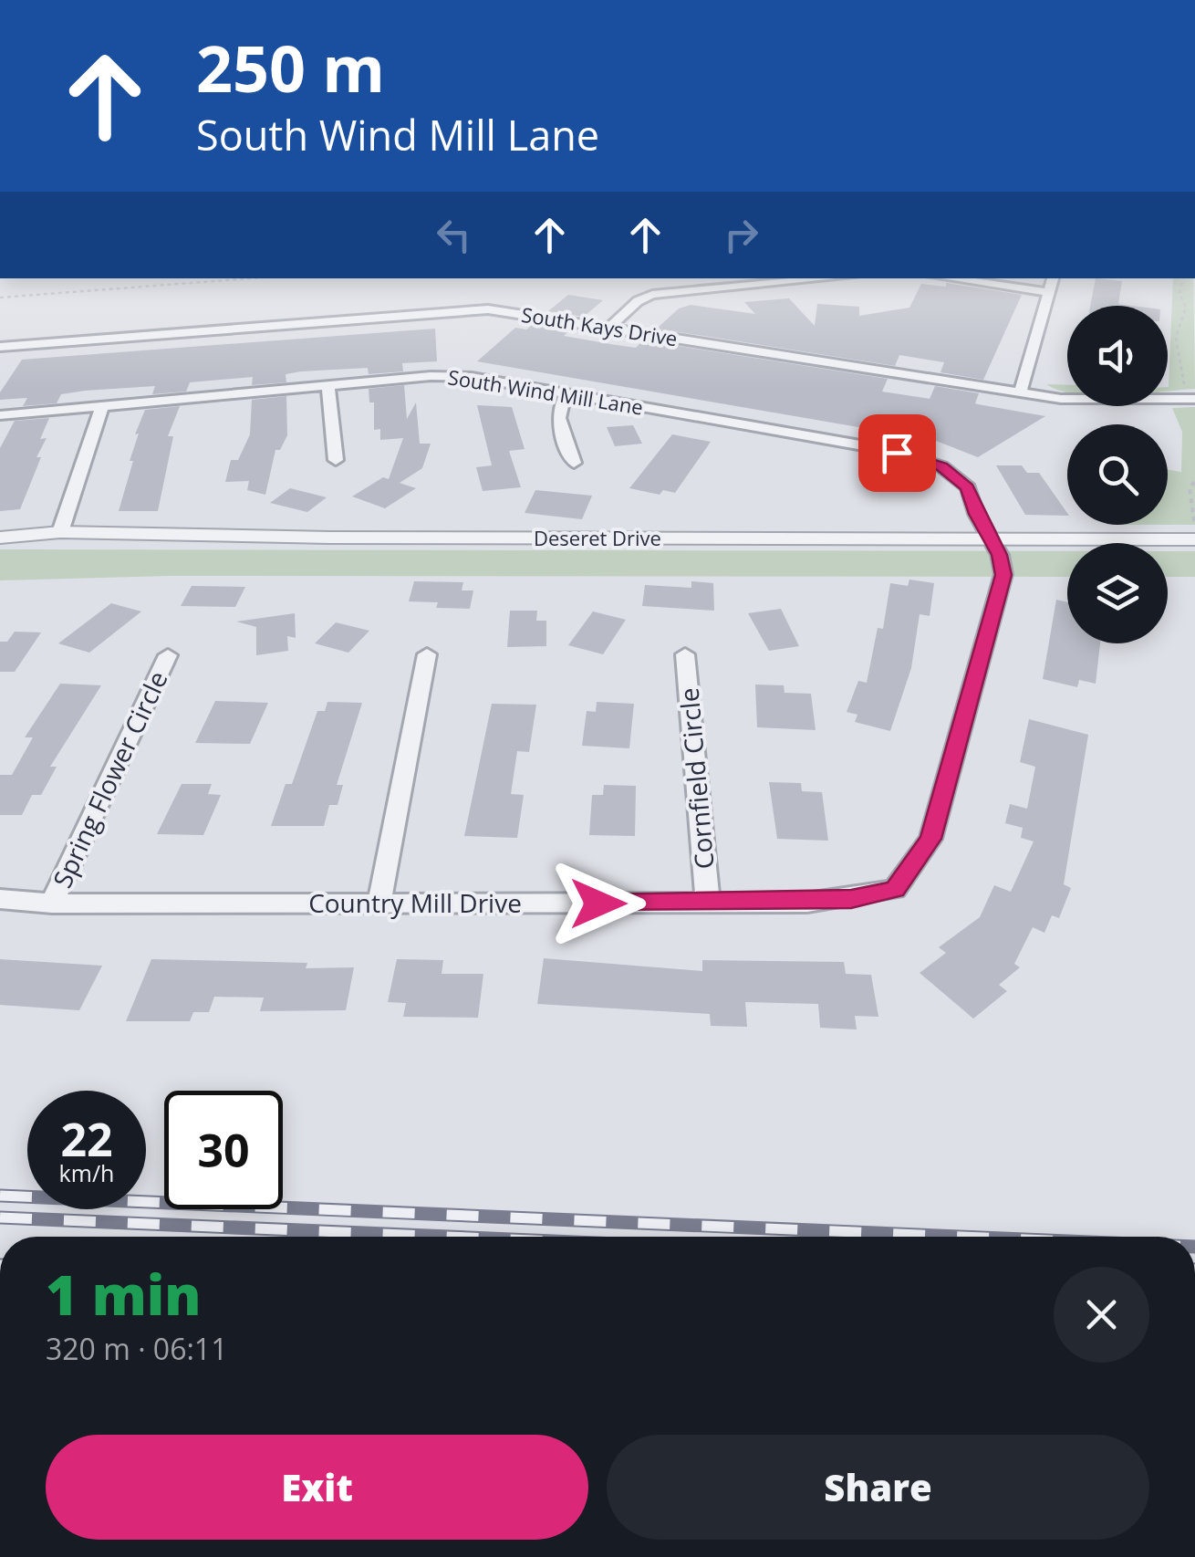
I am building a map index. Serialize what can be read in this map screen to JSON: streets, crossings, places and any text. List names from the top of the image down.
{
  "streets": {
    "street": [
      "South Kays Drive",
      "South Wind Mill Lane",
      "Deseret Drive",
      "Cornfield Circle",
      "Spring Flower Circle",
      "Country Mill Drive"
    ]
  },
  "crossings": [
    ["South Wind Mill Lane", "Deseret Drive"],
    ["South Wind Mill Lane", "Country Mill Drive"],
    ["Deseret Drive", "Country Mill Drive"],
    ["Cornfield Circle", "Country Mill Drive"],
    ["Spring Flower Circle", "Country Mill Drive"]
  ],
  "page": {
    "turn": ["250 m", "South Wind Mill Lane"],
    "speed": "22 km/h",
    "limit": "30",
    "heading": ["1 min", "320 m · 06:11"],
    "buttons": ["Exit", "Share"]
  }
}
